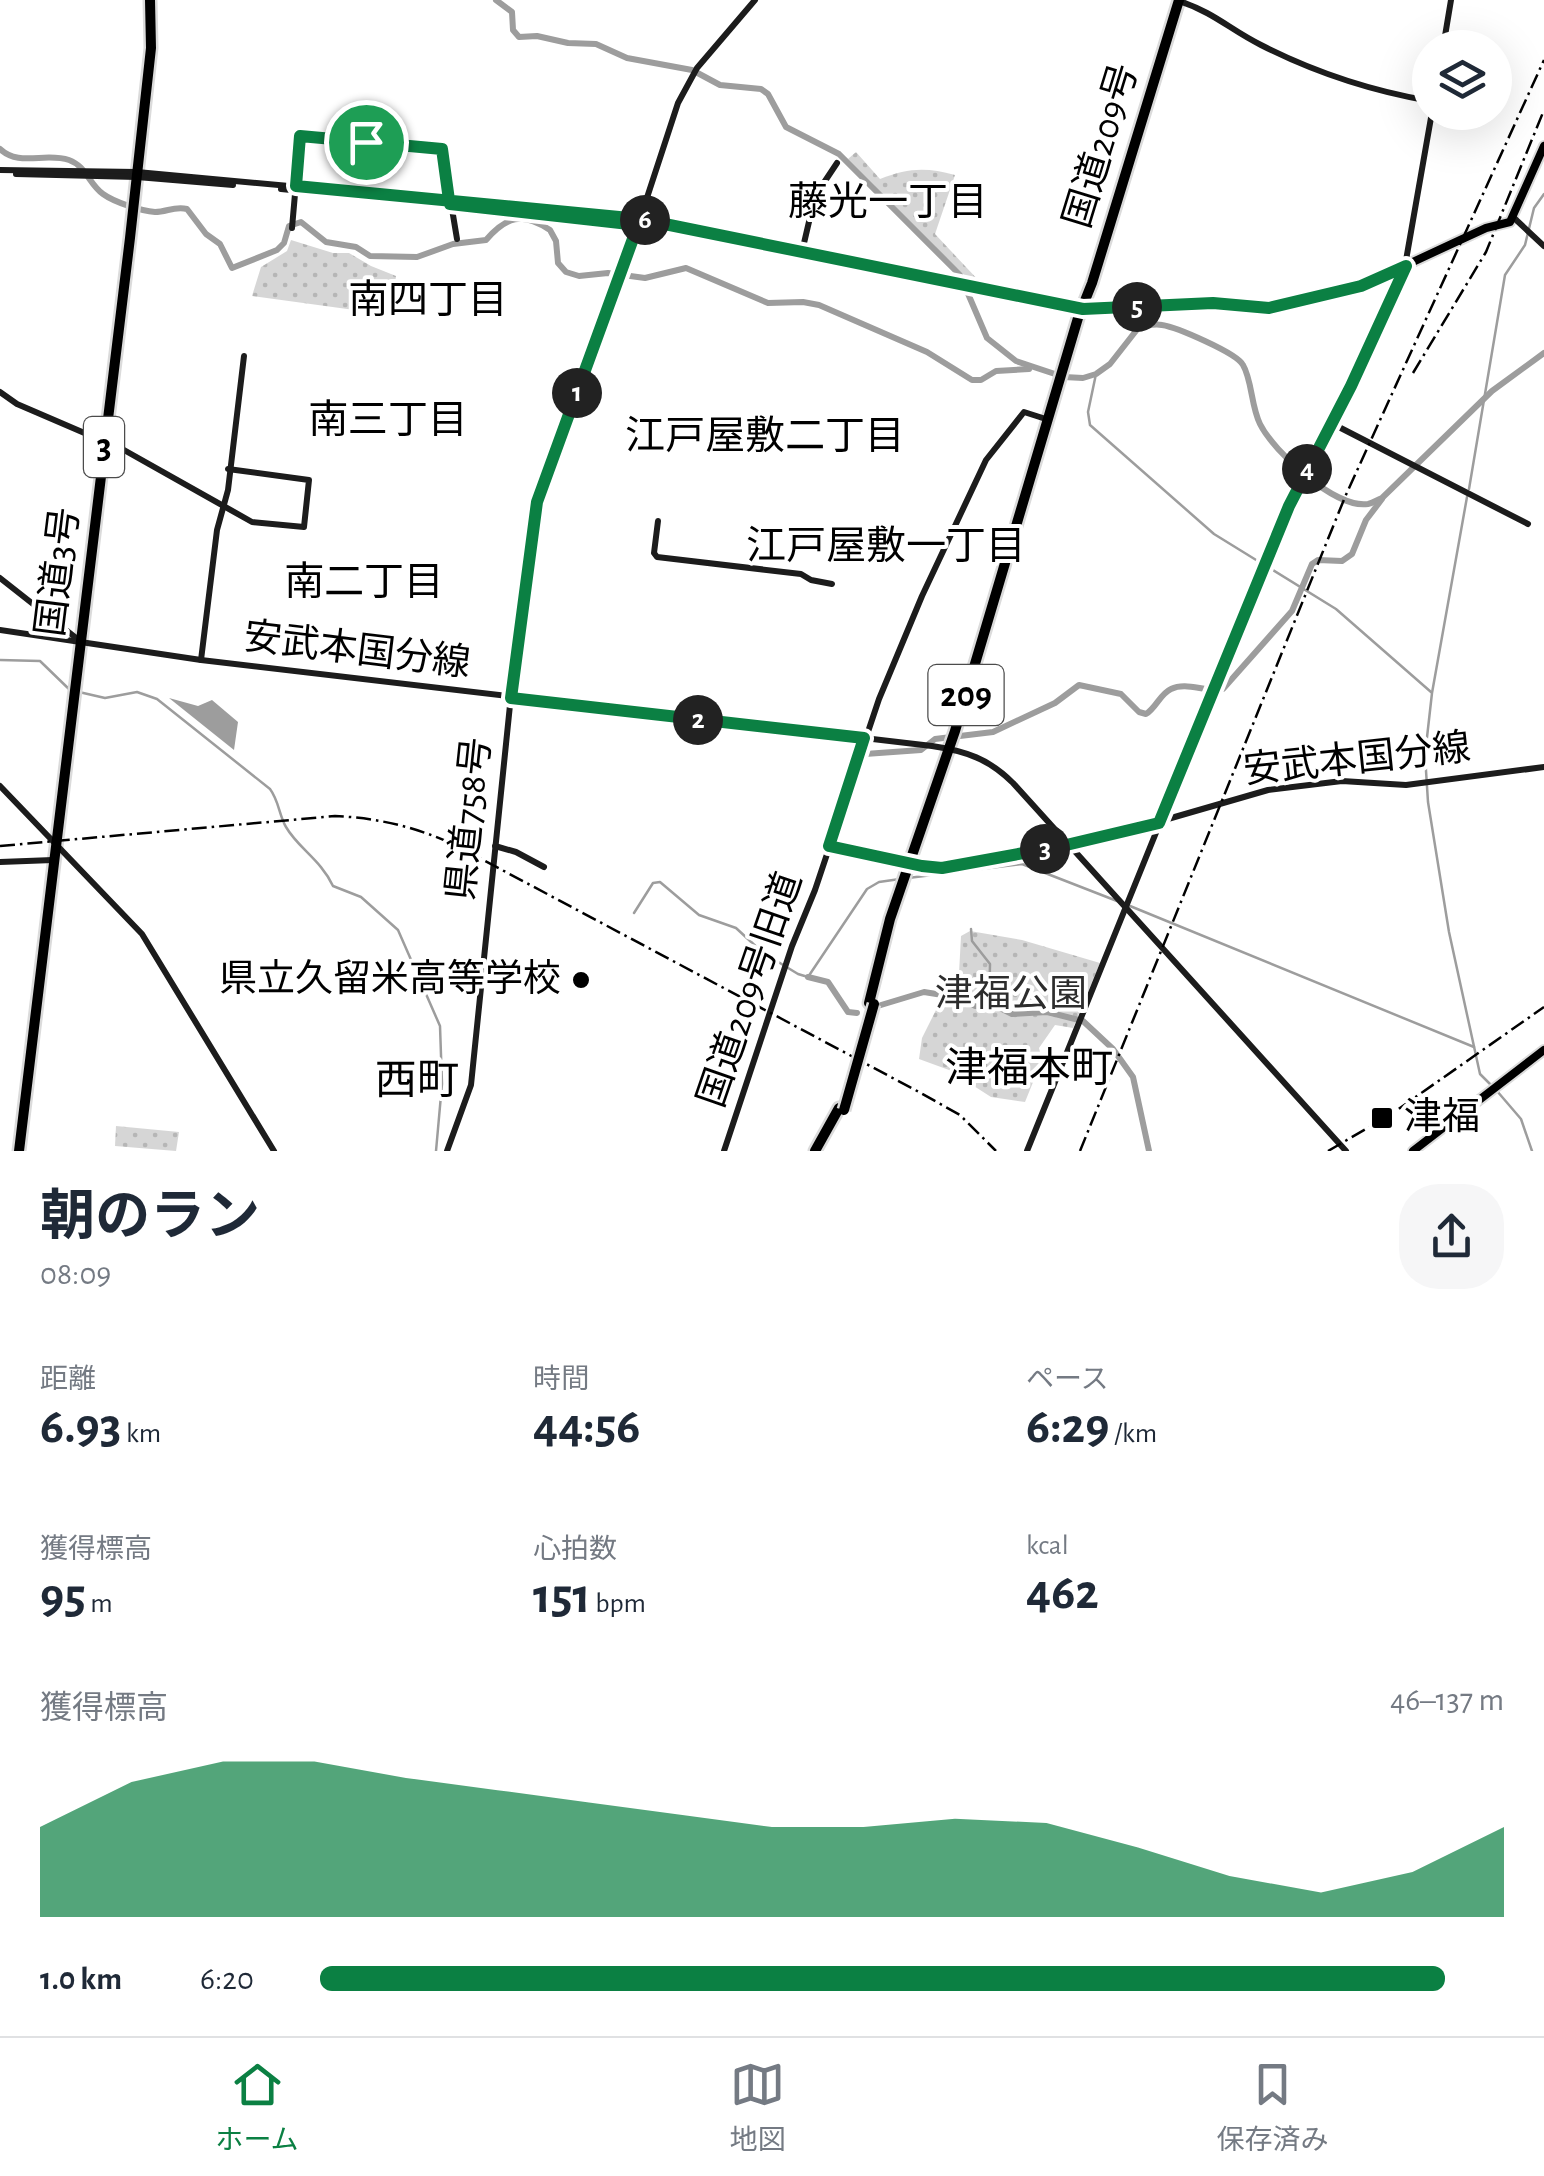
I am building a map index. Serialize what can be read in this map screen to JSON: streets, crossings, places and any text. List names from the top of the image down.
{
  "streets": {
    "highway": [
      "国道209号",
      "3",
      "国道3号",
      "209"
    ],
    "street": ["安武本国分線", "県道758号", "国道209号旧道"]
  },
  "crossings": [
    ["国道209号", "209"],
    ["国道3号", "安武本国分線"],
    ["安武本国分線", "209"],
    ["安武本国分線", "県道758号"],
    ["安武本国分線", "国道209号旧道"]
  ],
  "districts": [
    "藤光一丁目",
    "南四丁目",
    "南三丁目",
    "江戸屋敷二丁目",
    "江戸屋敷一丁目",
    "南二丁目",
    "津福本町",
    "西町"
  ],
  "parks": ["津福公園"],
  "places": {
    "other": ["県立久留米高等学校"],
    "transit": ["津福"]
  },
  "page": {
    "pins": [
      "6",
      "5",
      "1",
      "4",
      "2",
      "3"
    ],
    "heading": ["朝のラン", "08:09"],
    "stats": [
      ["距離", "6.93 km"],
      ["時間", "44:56"],
      ["ペース", "6:29 /km"],
      ["獲得標高", "95 m"],
      ["心拍数", "151 bpm"],
      ["kcal", "462"]
    ],
    "chart": ["獲得標高", "46–137 m"],
    "list": [
      {
        "name": "1.0 km",
        "note": "6:20"
      }
    ],
    "tabs": ["ホーム", "地図", "保存済み"]
  }
}
